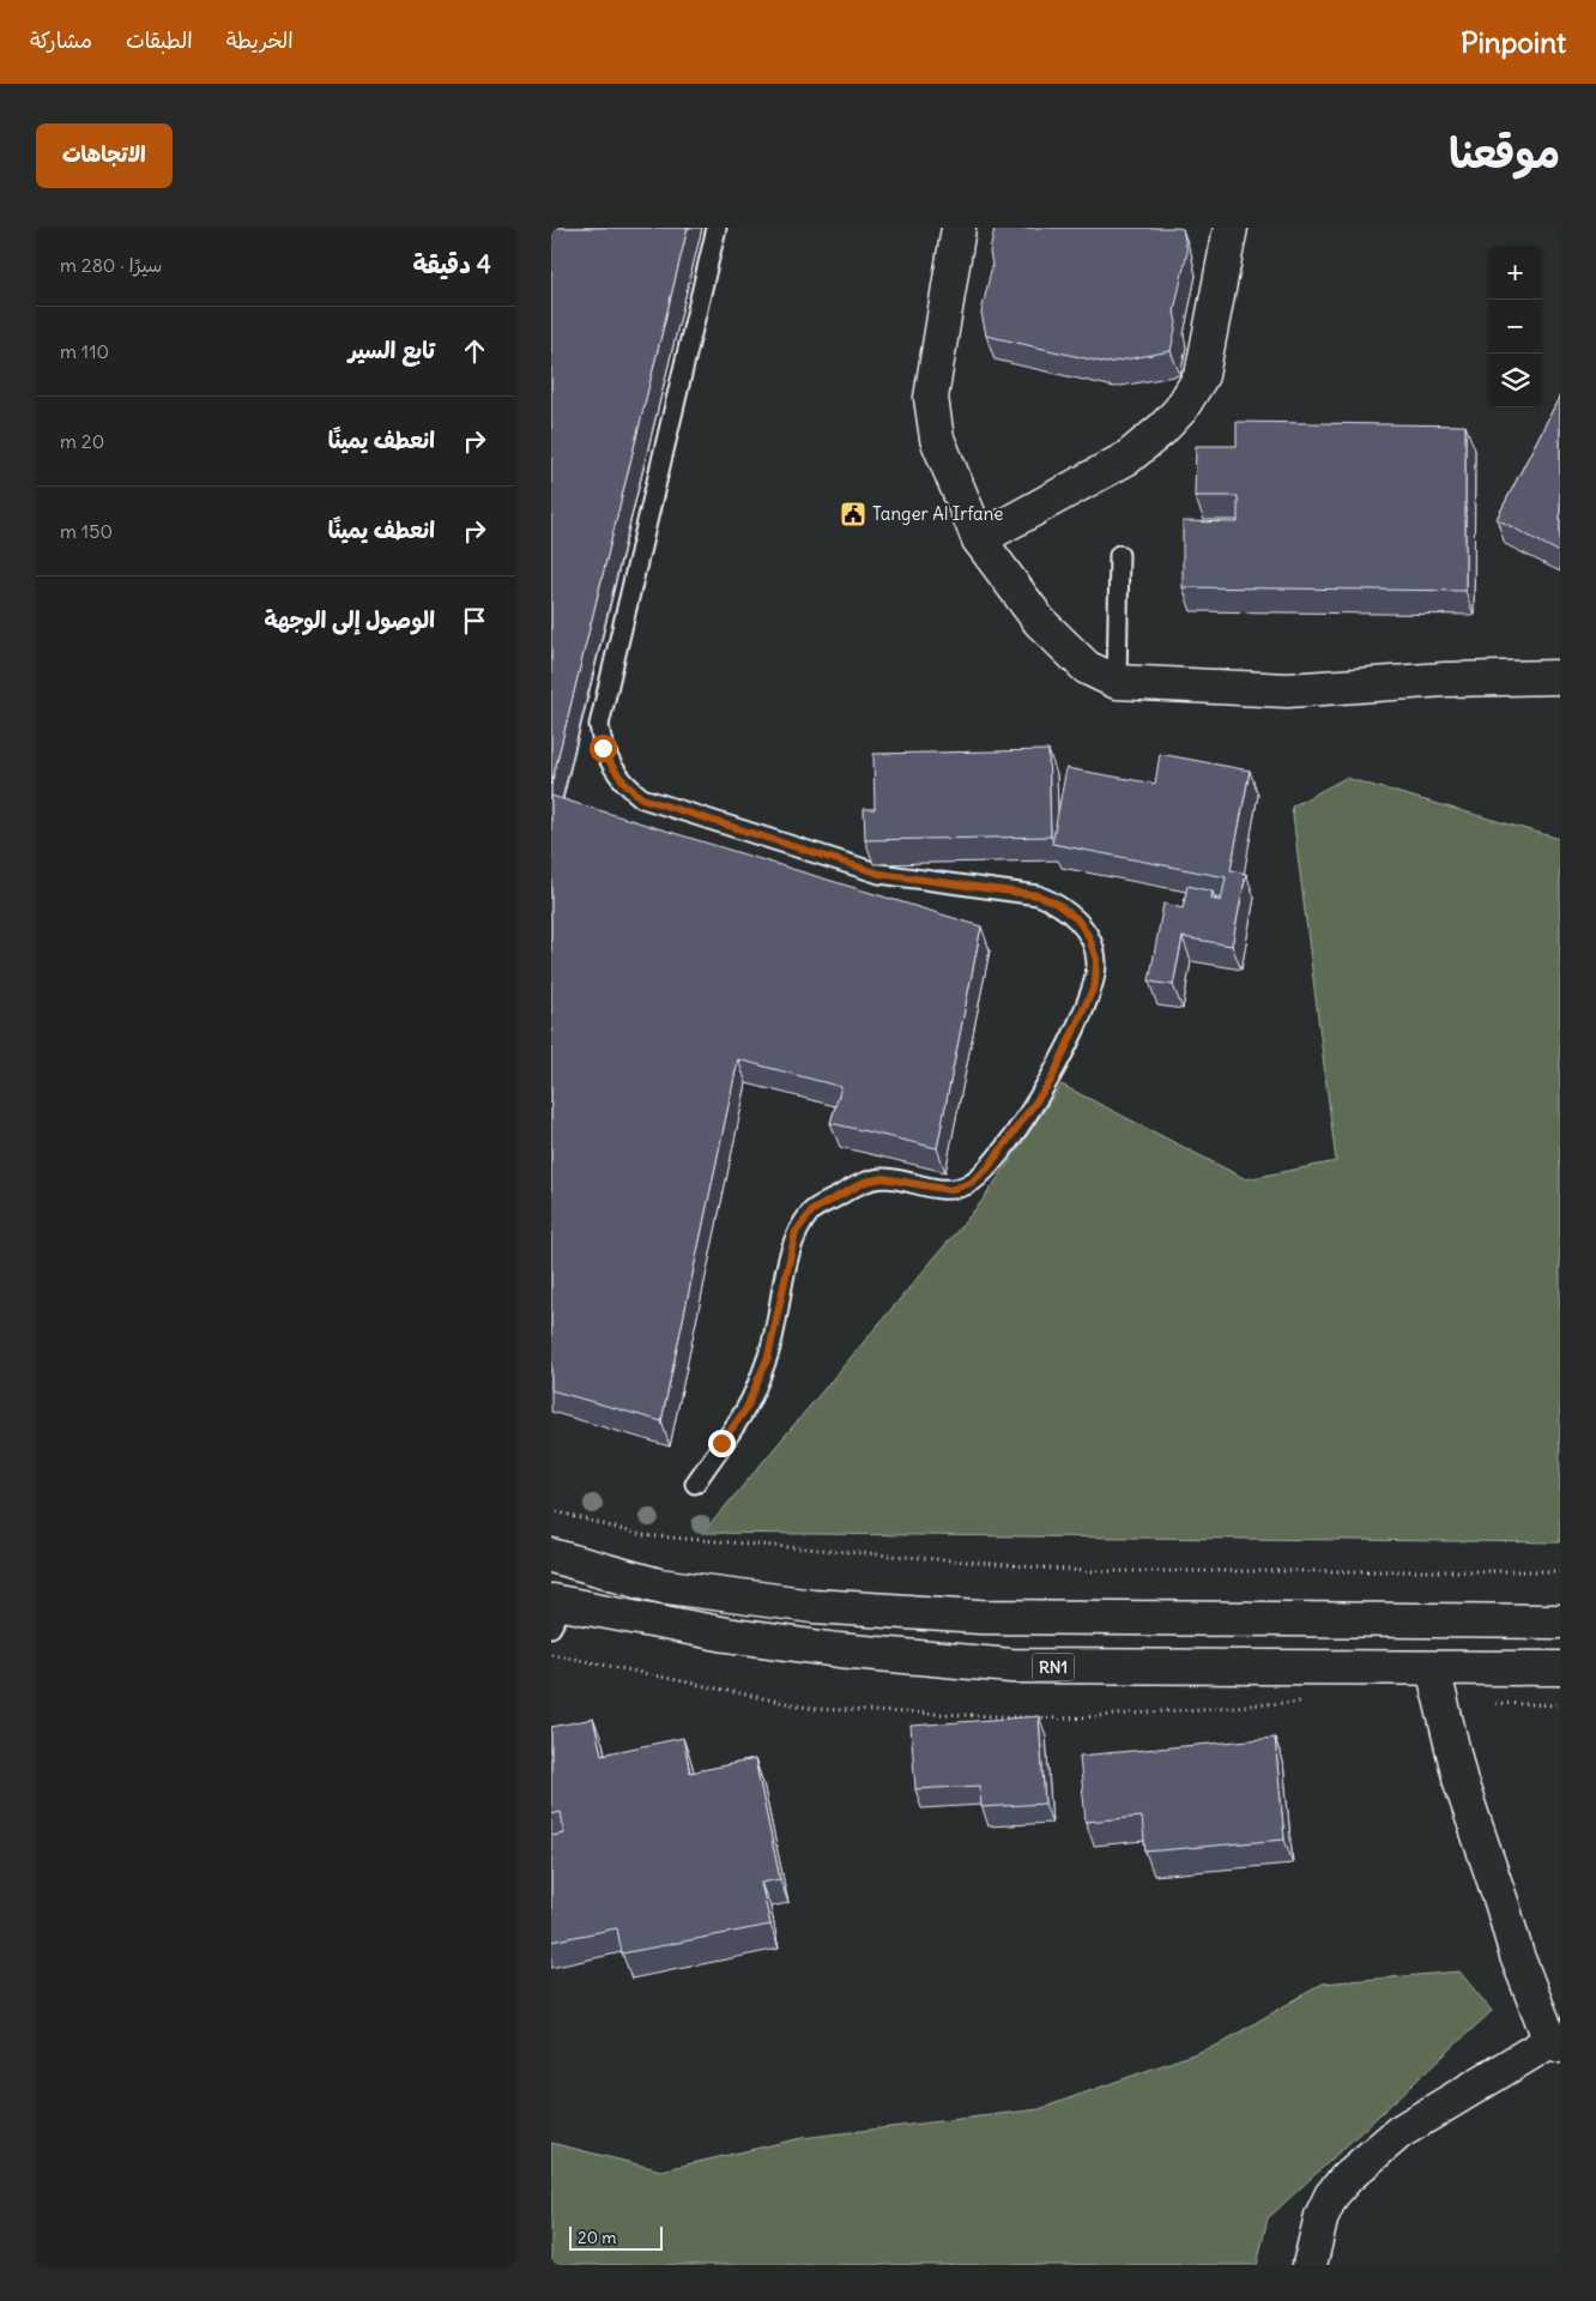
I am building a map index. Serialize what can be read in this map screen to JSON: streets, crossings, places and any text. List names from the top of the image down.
{
  "streets": {
    "main road": ["RN1"]
  },
  "places": {
    "public building": ["Tanger Al Irfane"]
  },
  "scale_bar": "20 m",
  "page": {
    "header": "Pinpoint",
    "nav": ["الخريطة", "الطبقات", "مشاركة"],
    "title": "موقعنا",
    "buttons": "الاتجاهات",
    "heading": ["4 دقيقة", "سيرًا · 280 m"],
    "map_buttons": ["+", "−"],
    "list": [
      ["تابع السير", "110 m"],
      ["انعطف يمينًا", "20 m"],
      ["انعطف يمينًا", "150 m"],
      "الوصول إلى الوجهة"
    ],
    "scale": "20 m"
  }
}
